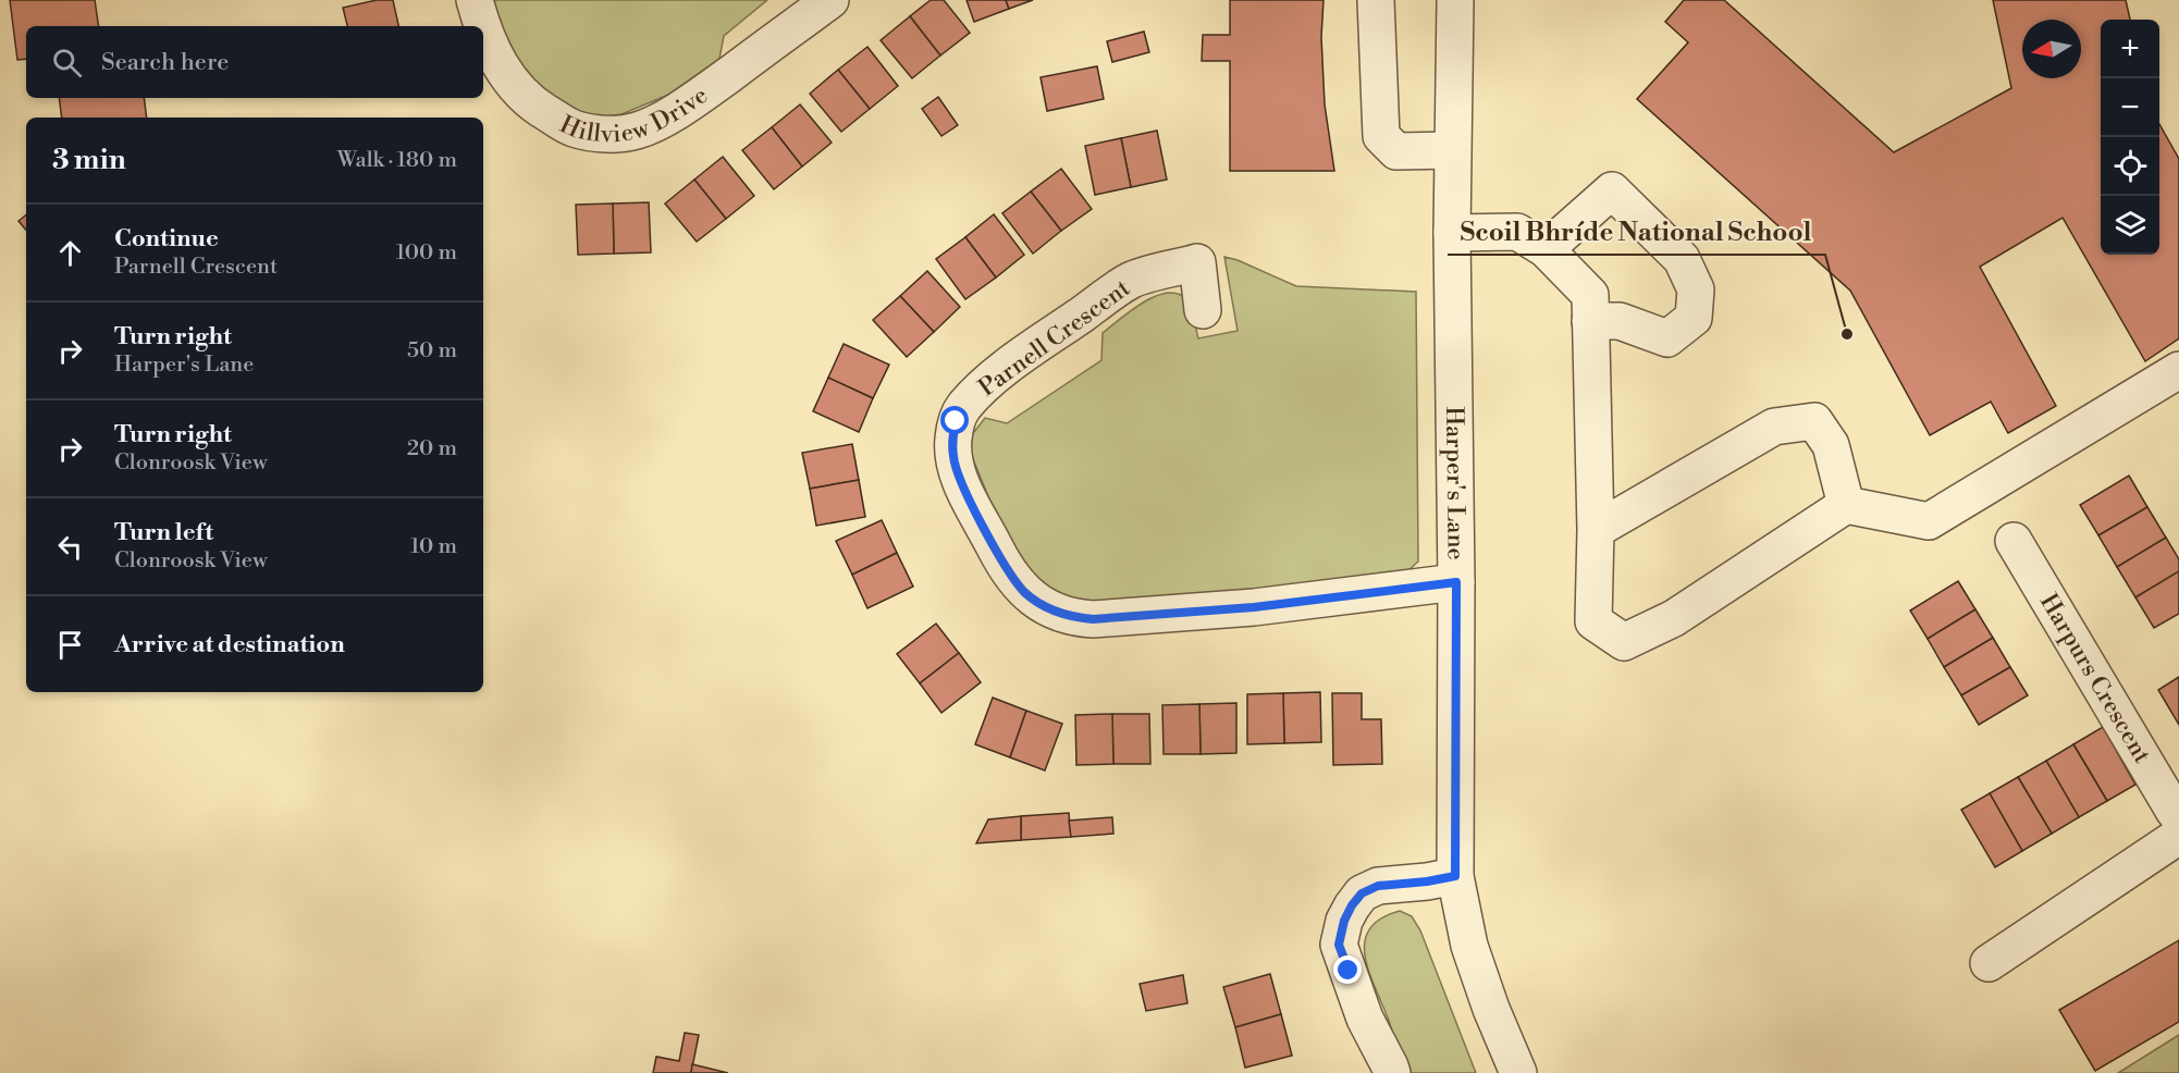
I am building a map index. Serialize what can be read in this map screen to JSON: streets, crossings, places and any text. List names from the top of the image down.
{
  "streets": {
    "street": [
      "Hillview Drive",
      "Parnell Crescent",
      "Harper's Lane",
      "Harpurs Crescent"
    ]
  },
  "crossings": [
    ["Parnell Crescent", "Harper's Lane"]
  ],
  "places": ["Scoil Bhríde National School"],
  "north": "left",
  "page": {
    "map_buttons": ["+", "−"],
    "search": "Search here",
    "heading": ["3 min", "Walk · 180 m"],
    "list": [
      ["Continue", "Parnell Crescent", "100 m"],
      ["Turn right", "Harper's Lane", "50 m"],
      ["Turn right", "Clonroosk View", "20 m"],
      ["Turn left", "Clonroosk View", "10 m"],
      "Arrive at destination"
    ]
  }
}
